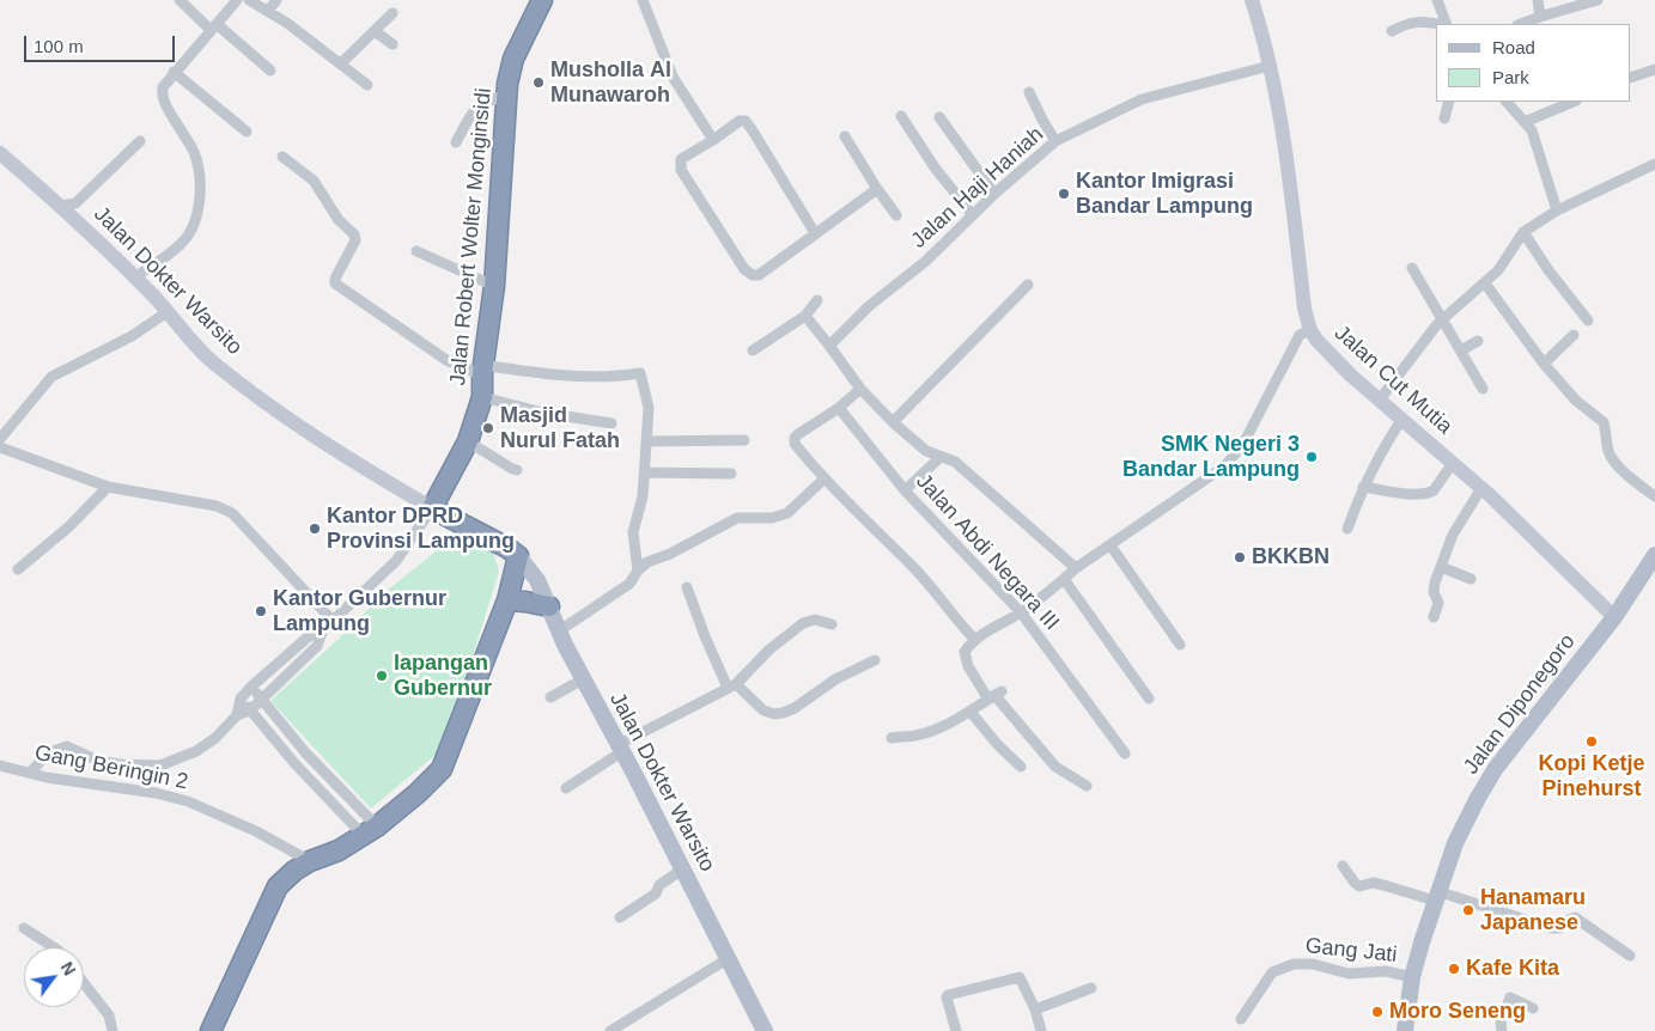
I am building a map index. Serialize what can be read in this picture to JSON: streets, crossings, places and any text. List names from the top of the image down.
{
  "streets": {
    "highway": ["Jalan Robert Wolter Monginsidi"],
    "main road": ["Jalan Dokter Warsito", "Jalan Cut Mutia", "Jalan Diponegoro"],
    "street": [
      "Jalan Haji Haniah",
      "Jalan Abdi Negara III",
      "Gang Beringin 2",
      "Gang Jati"
    ]
  },
  "crossings": [
    ["Jalan Haji Haniah", "Jalan Cut Mutia"],
    ["Jalan Robert Wolter Monginsidi", "Jalan Dokter Warsito"],
    ["Jalan Cut Mutia", "Jalan Diponegoro"],
    ["Jalan Diponegoro", "Gang Jati"]
  ],
  "places": [
    "Musholla Al Munawaroh",
    "Kantor Imigrasi Bandar Lampung",
    "Masjid Nurul Fatah",
    "SMK Negeri 3 Bandar Lampung",
    "Kantor DPRD Provinsi Lampung",
    "BKKBN",
    "Kantor Gubernur Lampung",
    "lapangan Gubernur",
    "Kopi Ketje Pinehurst",
    "Hanamaru Japanese",
    "Kafe Kita",
    "Moro Seneng"
  ],
  "legend": ["Road", "Park"],
  "scale_bar": "100 m",
  "north": "top right"
}
